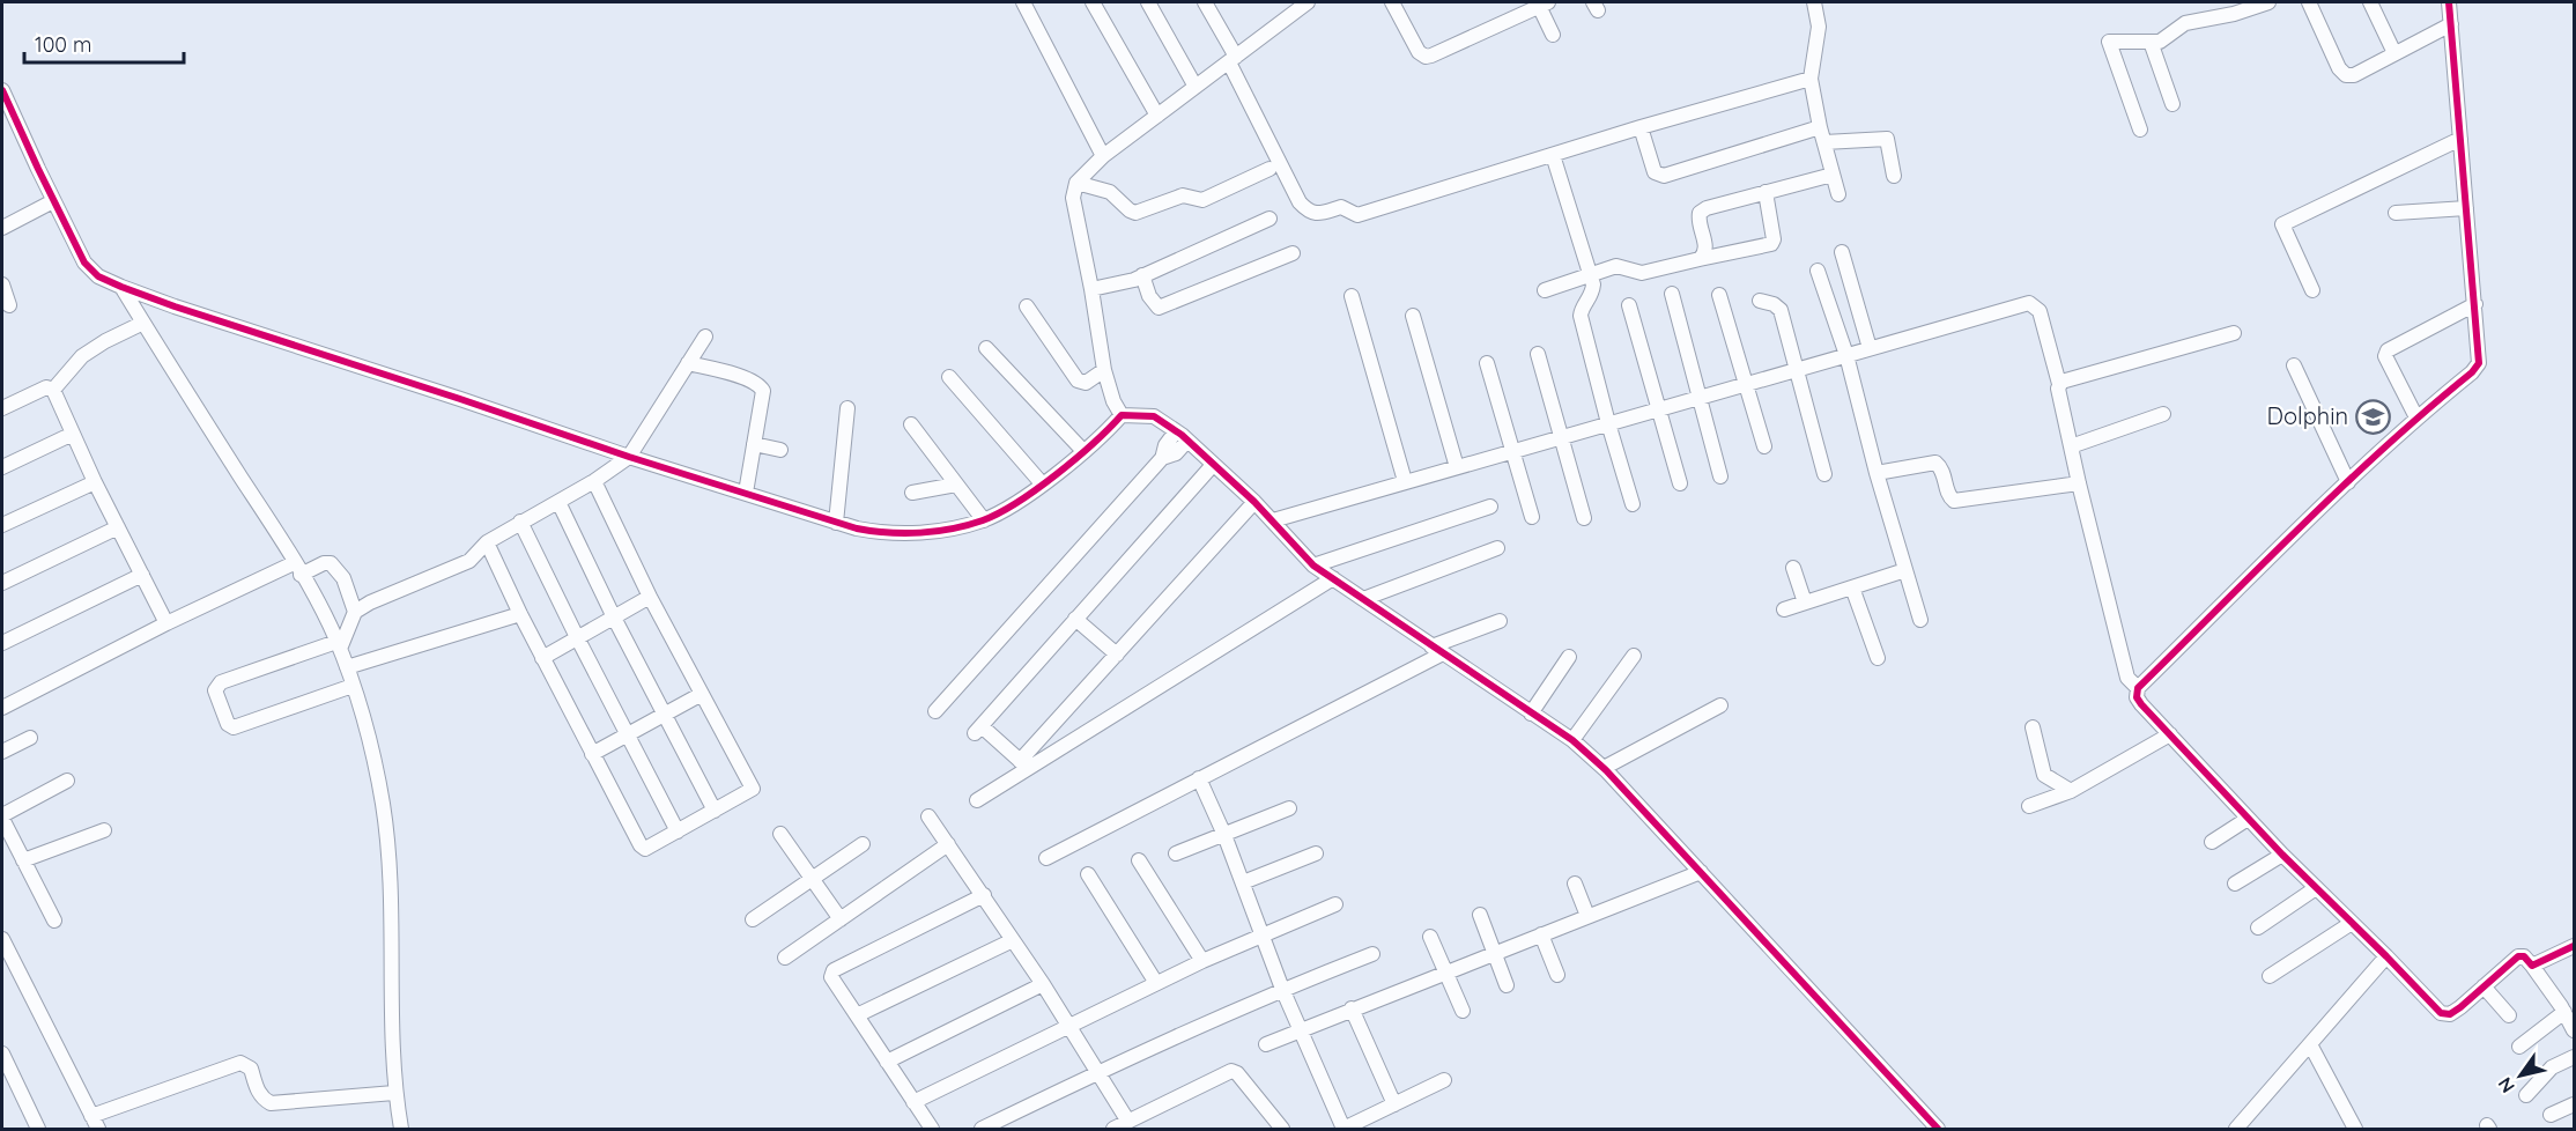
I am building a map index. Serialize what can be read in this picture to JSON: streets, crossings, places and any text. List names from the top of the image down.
{
  "places": {
    "school or university": ["Dolphin"]
  },
  "scale_bar": "100 m",
  "north": "bottom left"
}
